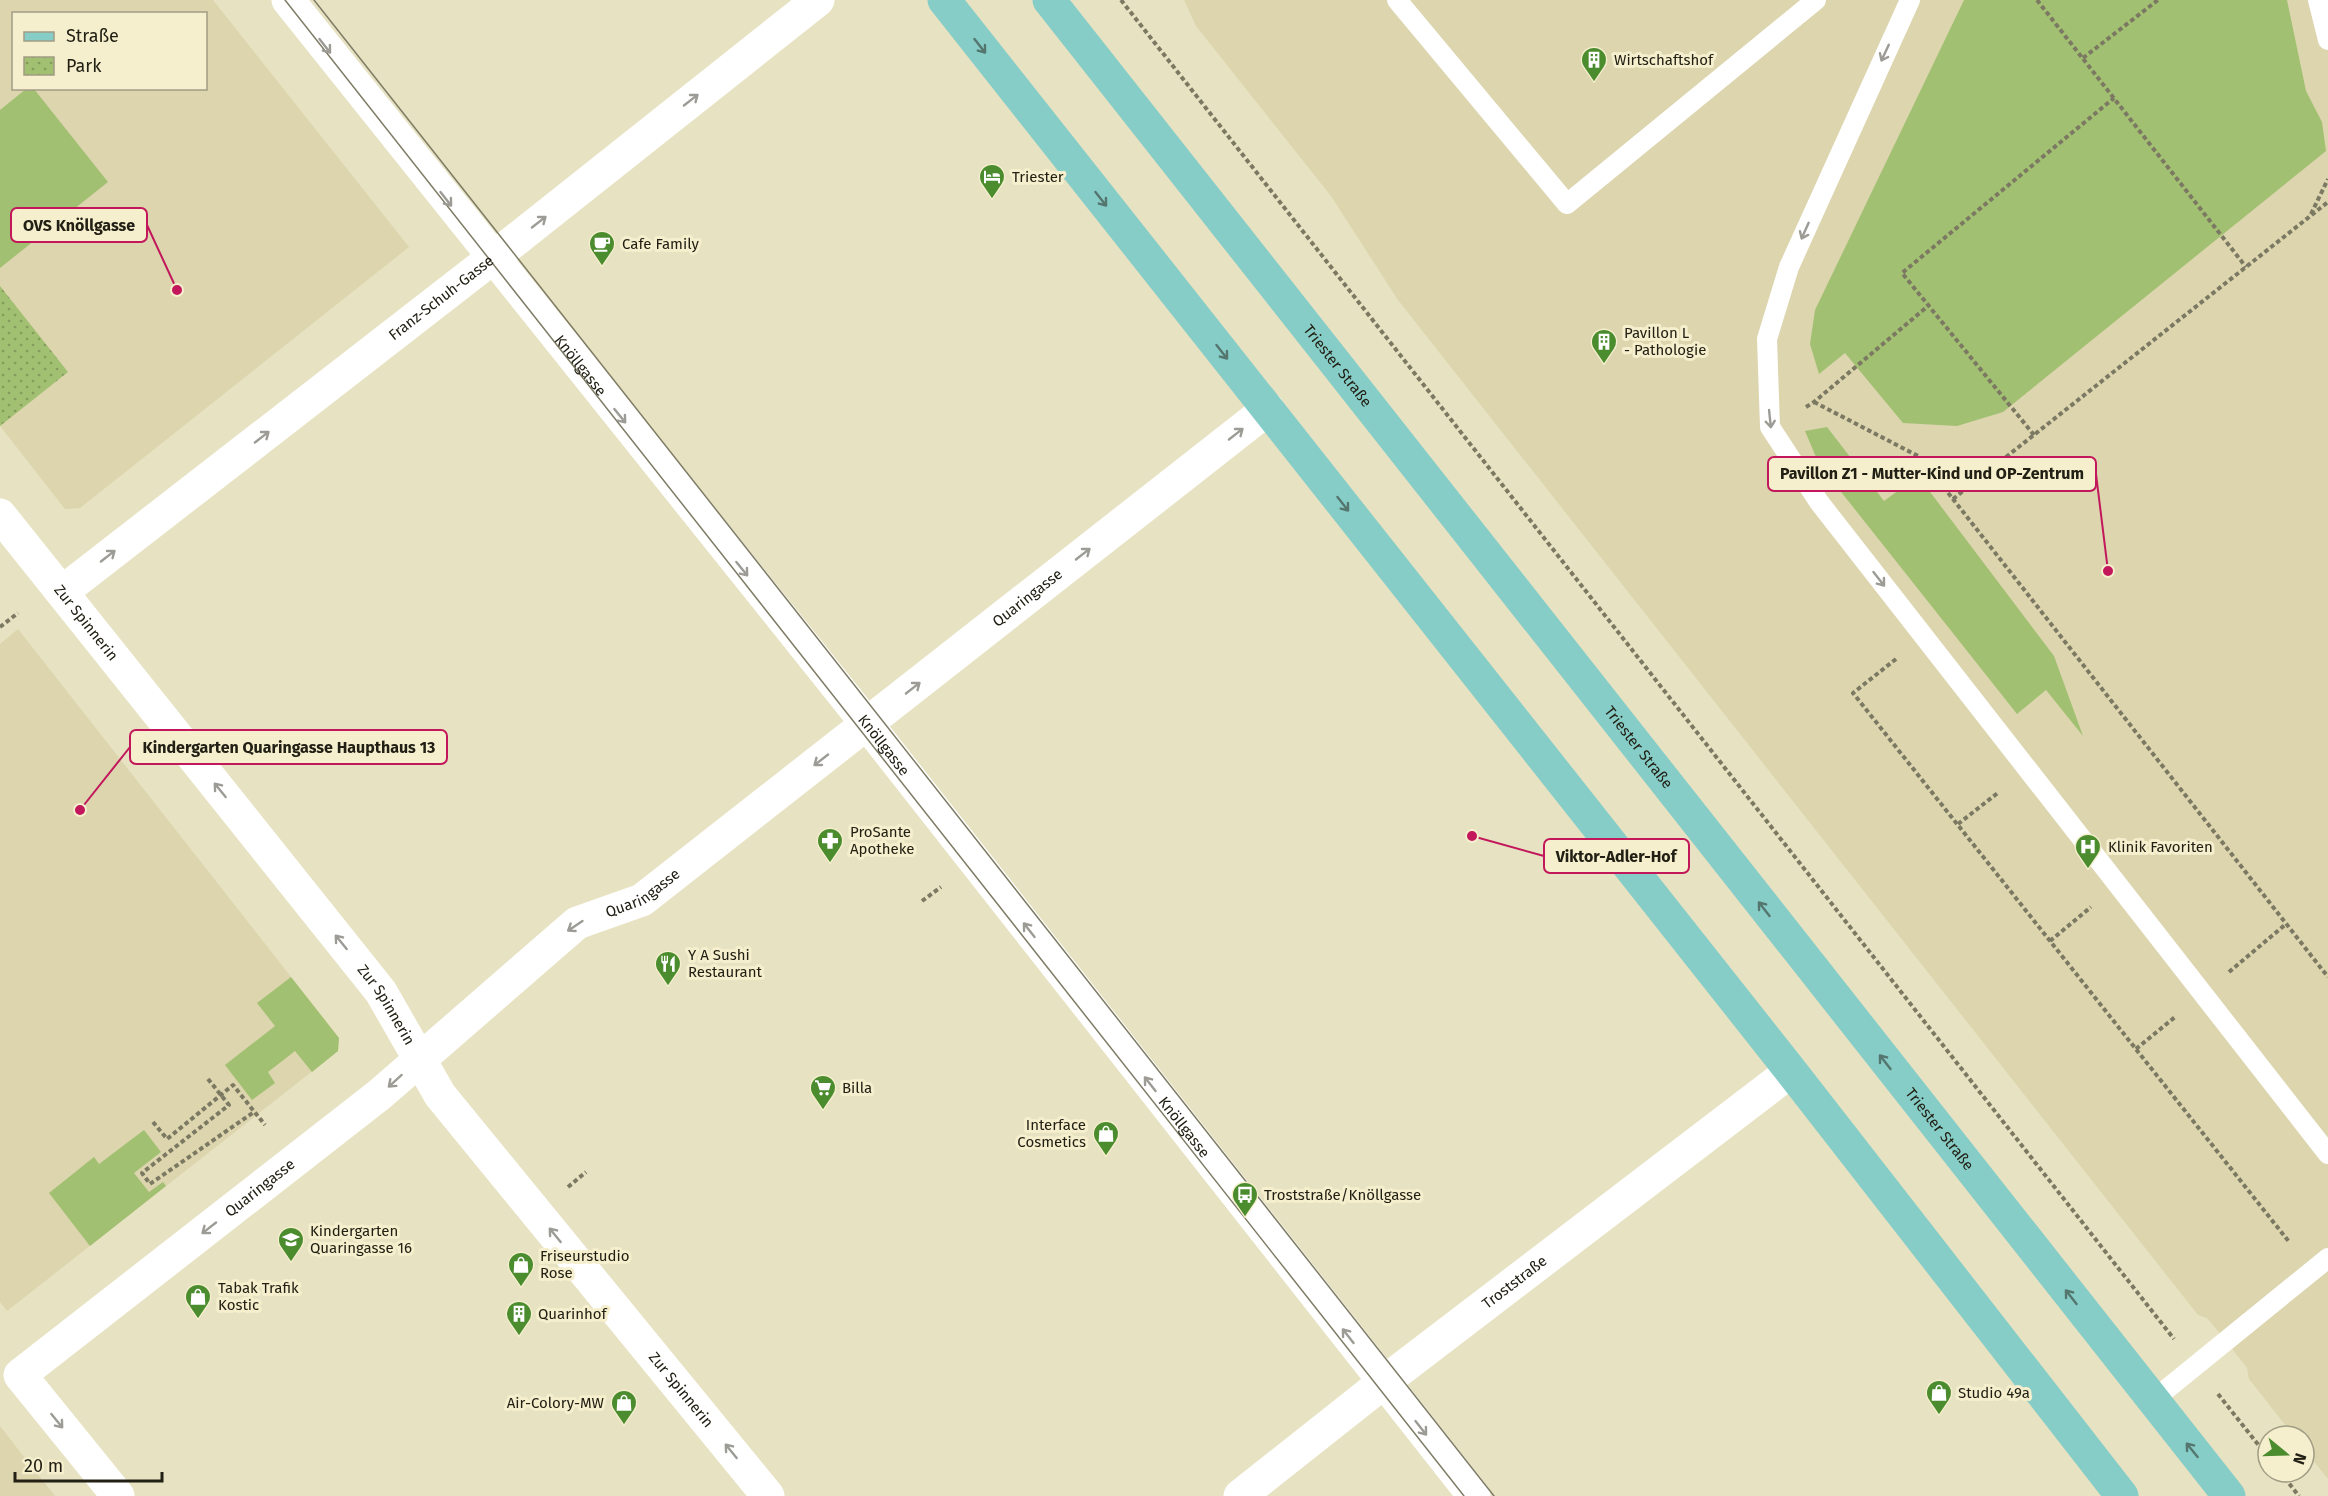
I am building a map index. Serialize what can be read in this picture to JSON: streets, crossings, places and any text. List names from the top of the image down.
{
  "streets": {
    "main road": ["Triester Straße"],
    "street": [
      "Franz-Schuh-Gasse",
      "Knöllgasse",
      "Quaringasse",
      "Zur Spinnerin",
      "Troststraße"
    ]
  },
  "crossings": [
    ["Franz-Schuh-Gasse", "Knöllgasse"],
    ["Franz-Schuh-Gasse", "Zur Spinnerin"],
    ["Knöllgasse", "Quaringasse"],
    ["Knöllgasse", "Troststraße"],
    ["Quaringasse", "Zur Spinnerin"]
  ],
  "one_way": ["Franz-Schuh-Gasse", "Zur Spinnerin"],
  "places": {
    "building": ["Wirtschaftshof", "Pavillon L - Pathologie", "Quarinhof"],
    "hotel": ["Triester"],
    "cafe": ["Cafe Family"],
    "other": [
      "OVS Knöllgasse",
      "Pavillon Z1 - Mutter-Kind und OP-Zentrum",
      "Kindergarten Quaringasse Haupthaus 13",
      "Viktor-Adler-Hof"
    ],
    "pharmacy": ["ProSante Apotheke"],
    "hospital": ["Klinik Favoriten"],
    "restaurant": ["Y A Sushi Restaurant"],
    "supermarket": ["Billa"],
    "shop": [
      "Interface Cosmetics",
      "Friseurstudio Rose",
      "Tabak Trafik Kostic",
      "Studio 49a",
      "Air-Colory-MW"
    ],
    "bus stop": ["Troststraße/Knöllgasse"],
    "school or university": ["Kindergarten Quaringasse 16"]
  },
  "legend": ["Straße", "Park"],
  "scale_bar": "20 m",
  "north": "right"
}
